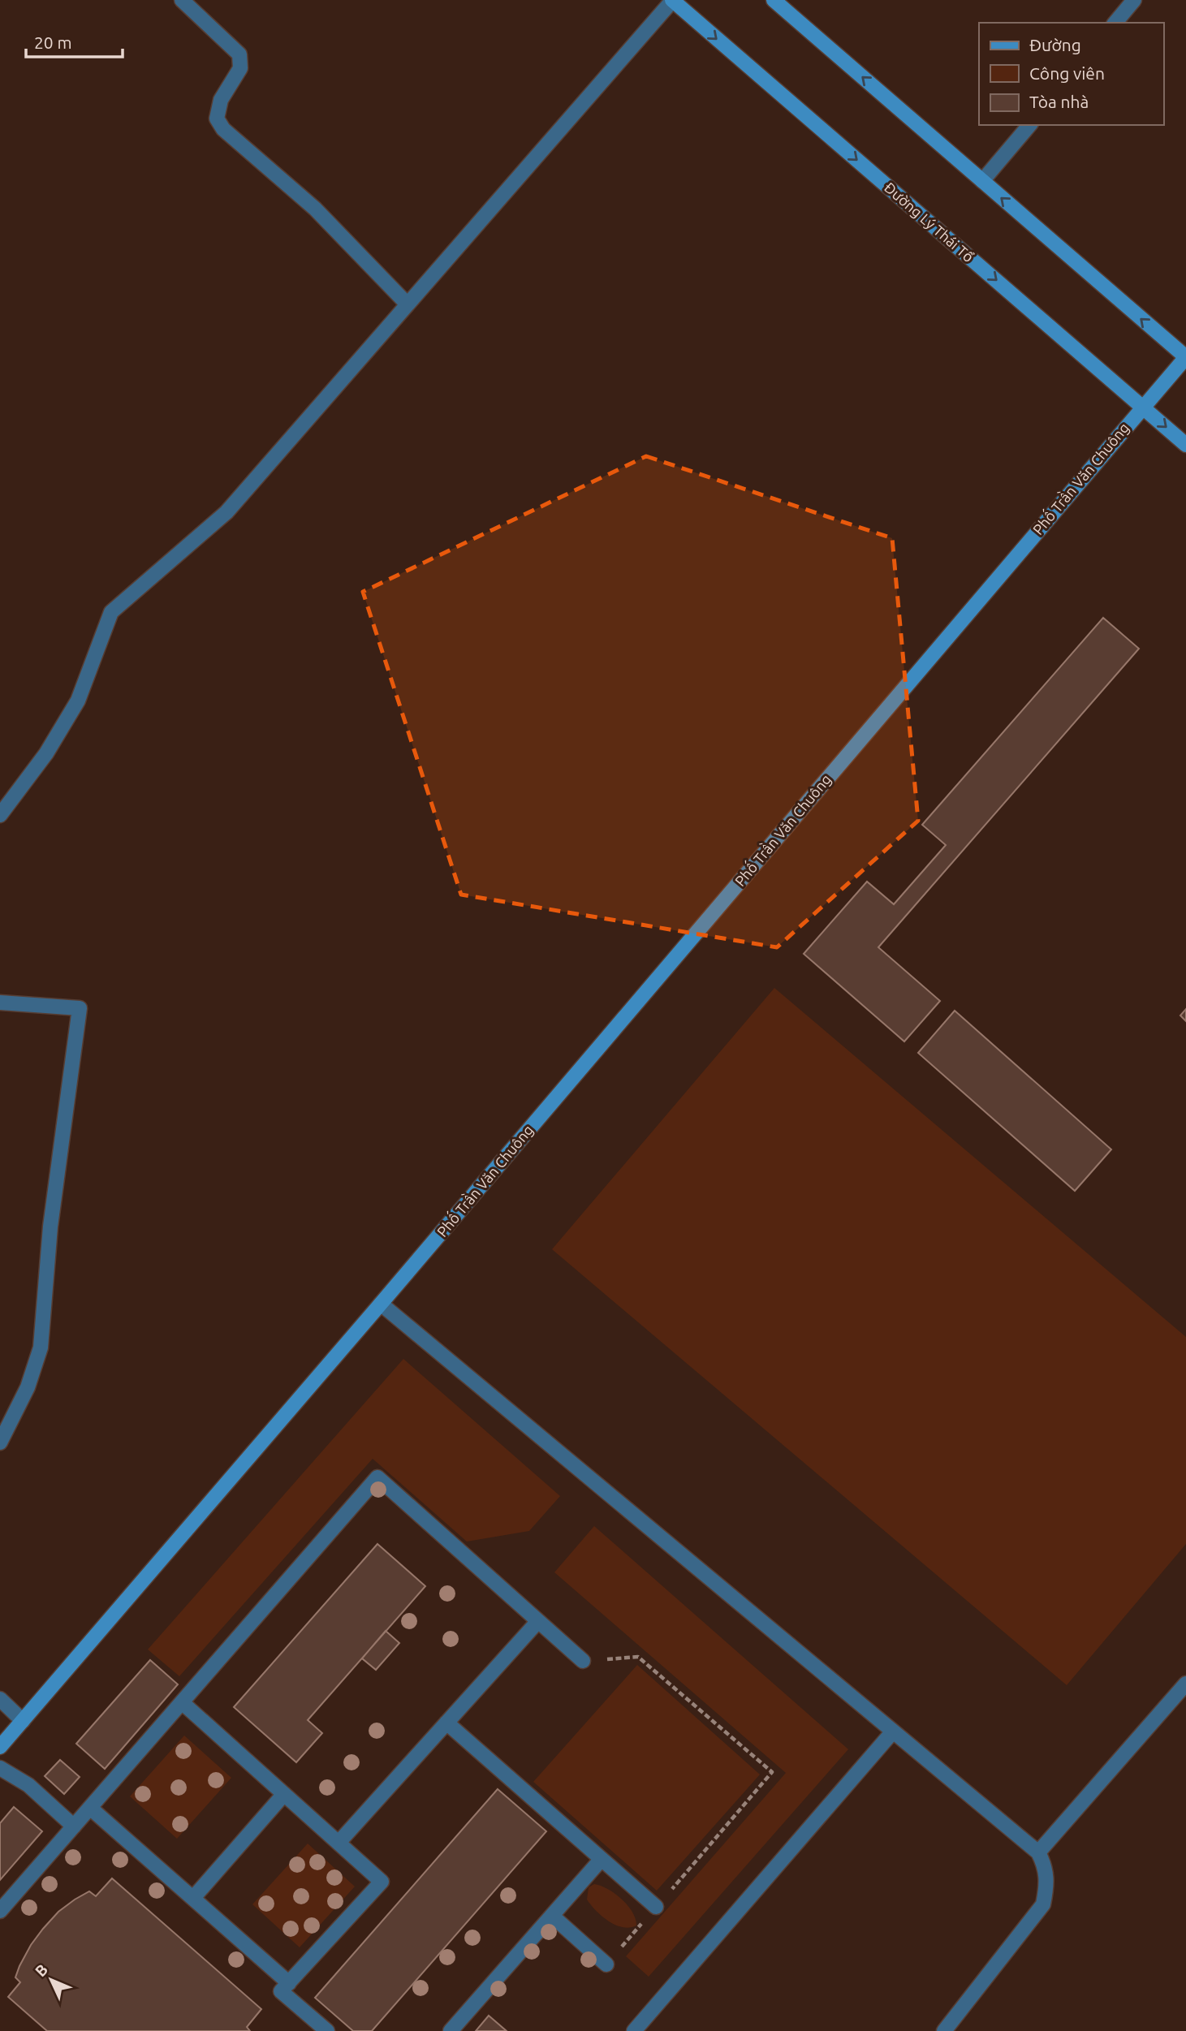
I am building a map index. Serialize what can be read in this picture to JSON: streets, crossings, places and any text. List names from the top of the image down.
{
  "streets": {
    "street": ["Đường Lý Thái Tổ", "Phố Trần Văn Chuông"]
  },
  "crossings": [
    ["Đường Lý Thái Tổ", "Phố Trần Văn Chuông"]
  ],
  "legend": ["Đường", "Công viên", "Tòa nhà"],
  "scale_bar": "20 m",
  "north": "top left"
}
